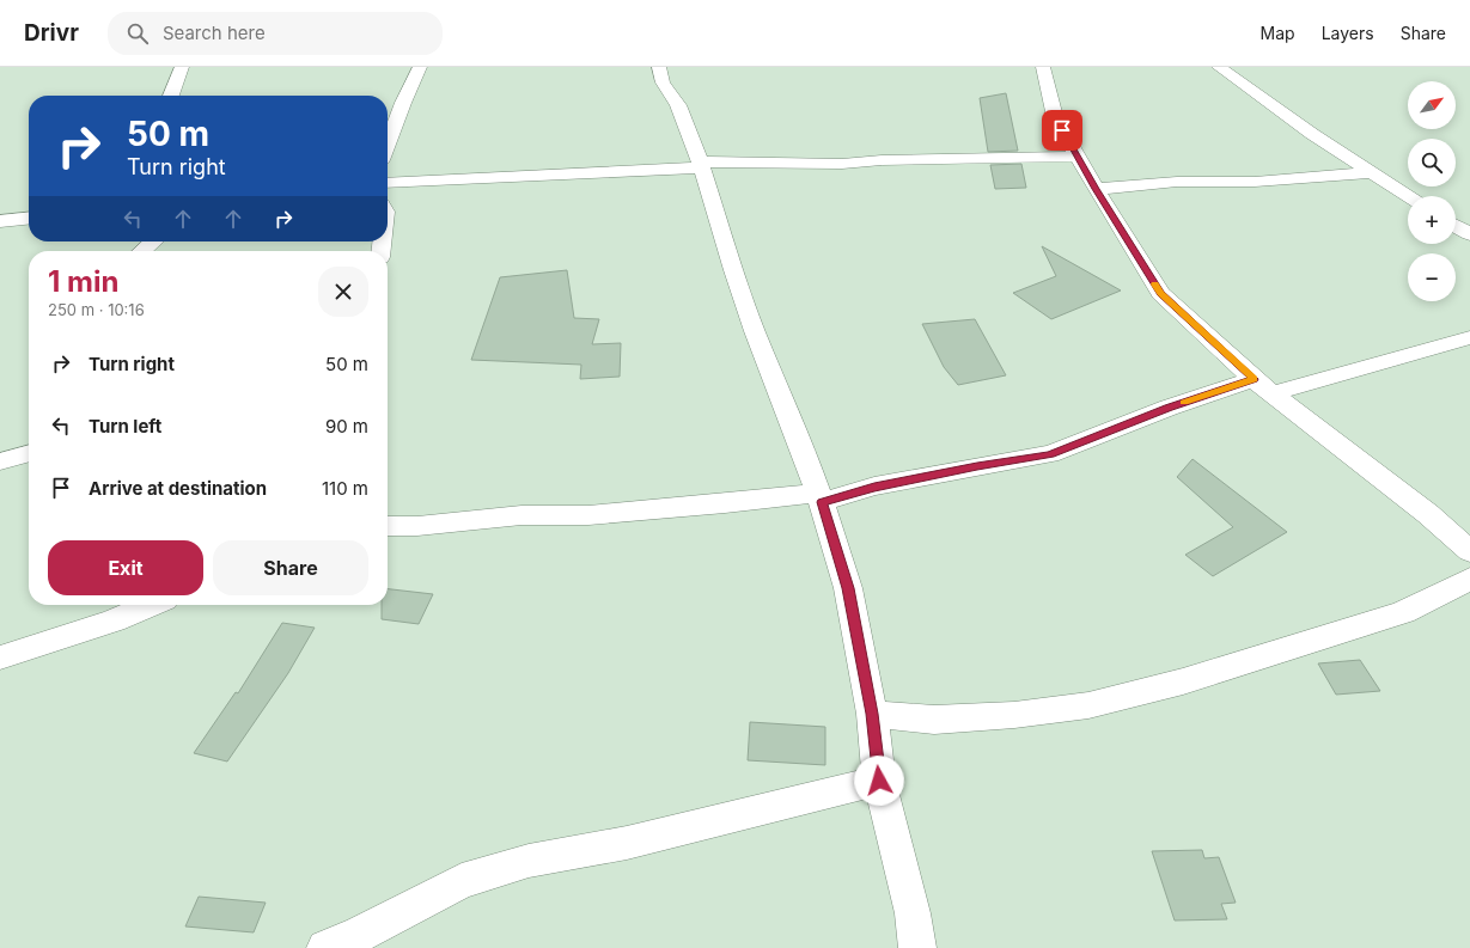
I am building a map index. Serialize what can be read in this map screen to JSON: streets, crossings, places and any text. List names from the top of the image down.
{
  "north": "top right",
  "page": {
    "header": "Drivr",
    "search": "Search here",
    "nav": ["Map", "Layers", "Share"],
    "map_buttons": ["+", "−"],
    "turn": ["50 m", "Turn right"],
    "heading": ["1 min", "250 m · 10:16"],
    "list": [
      {
        "name": "Turn right",
        "value": "50 m"
      },
      {
        "name": "Turn left",
        "value": "90 m"
      },
      {
        "name": "Arrive at destination",
        "value": "110 m"
      }
    ],
    "buttons": ["Exit", "Share"]
  }
}
